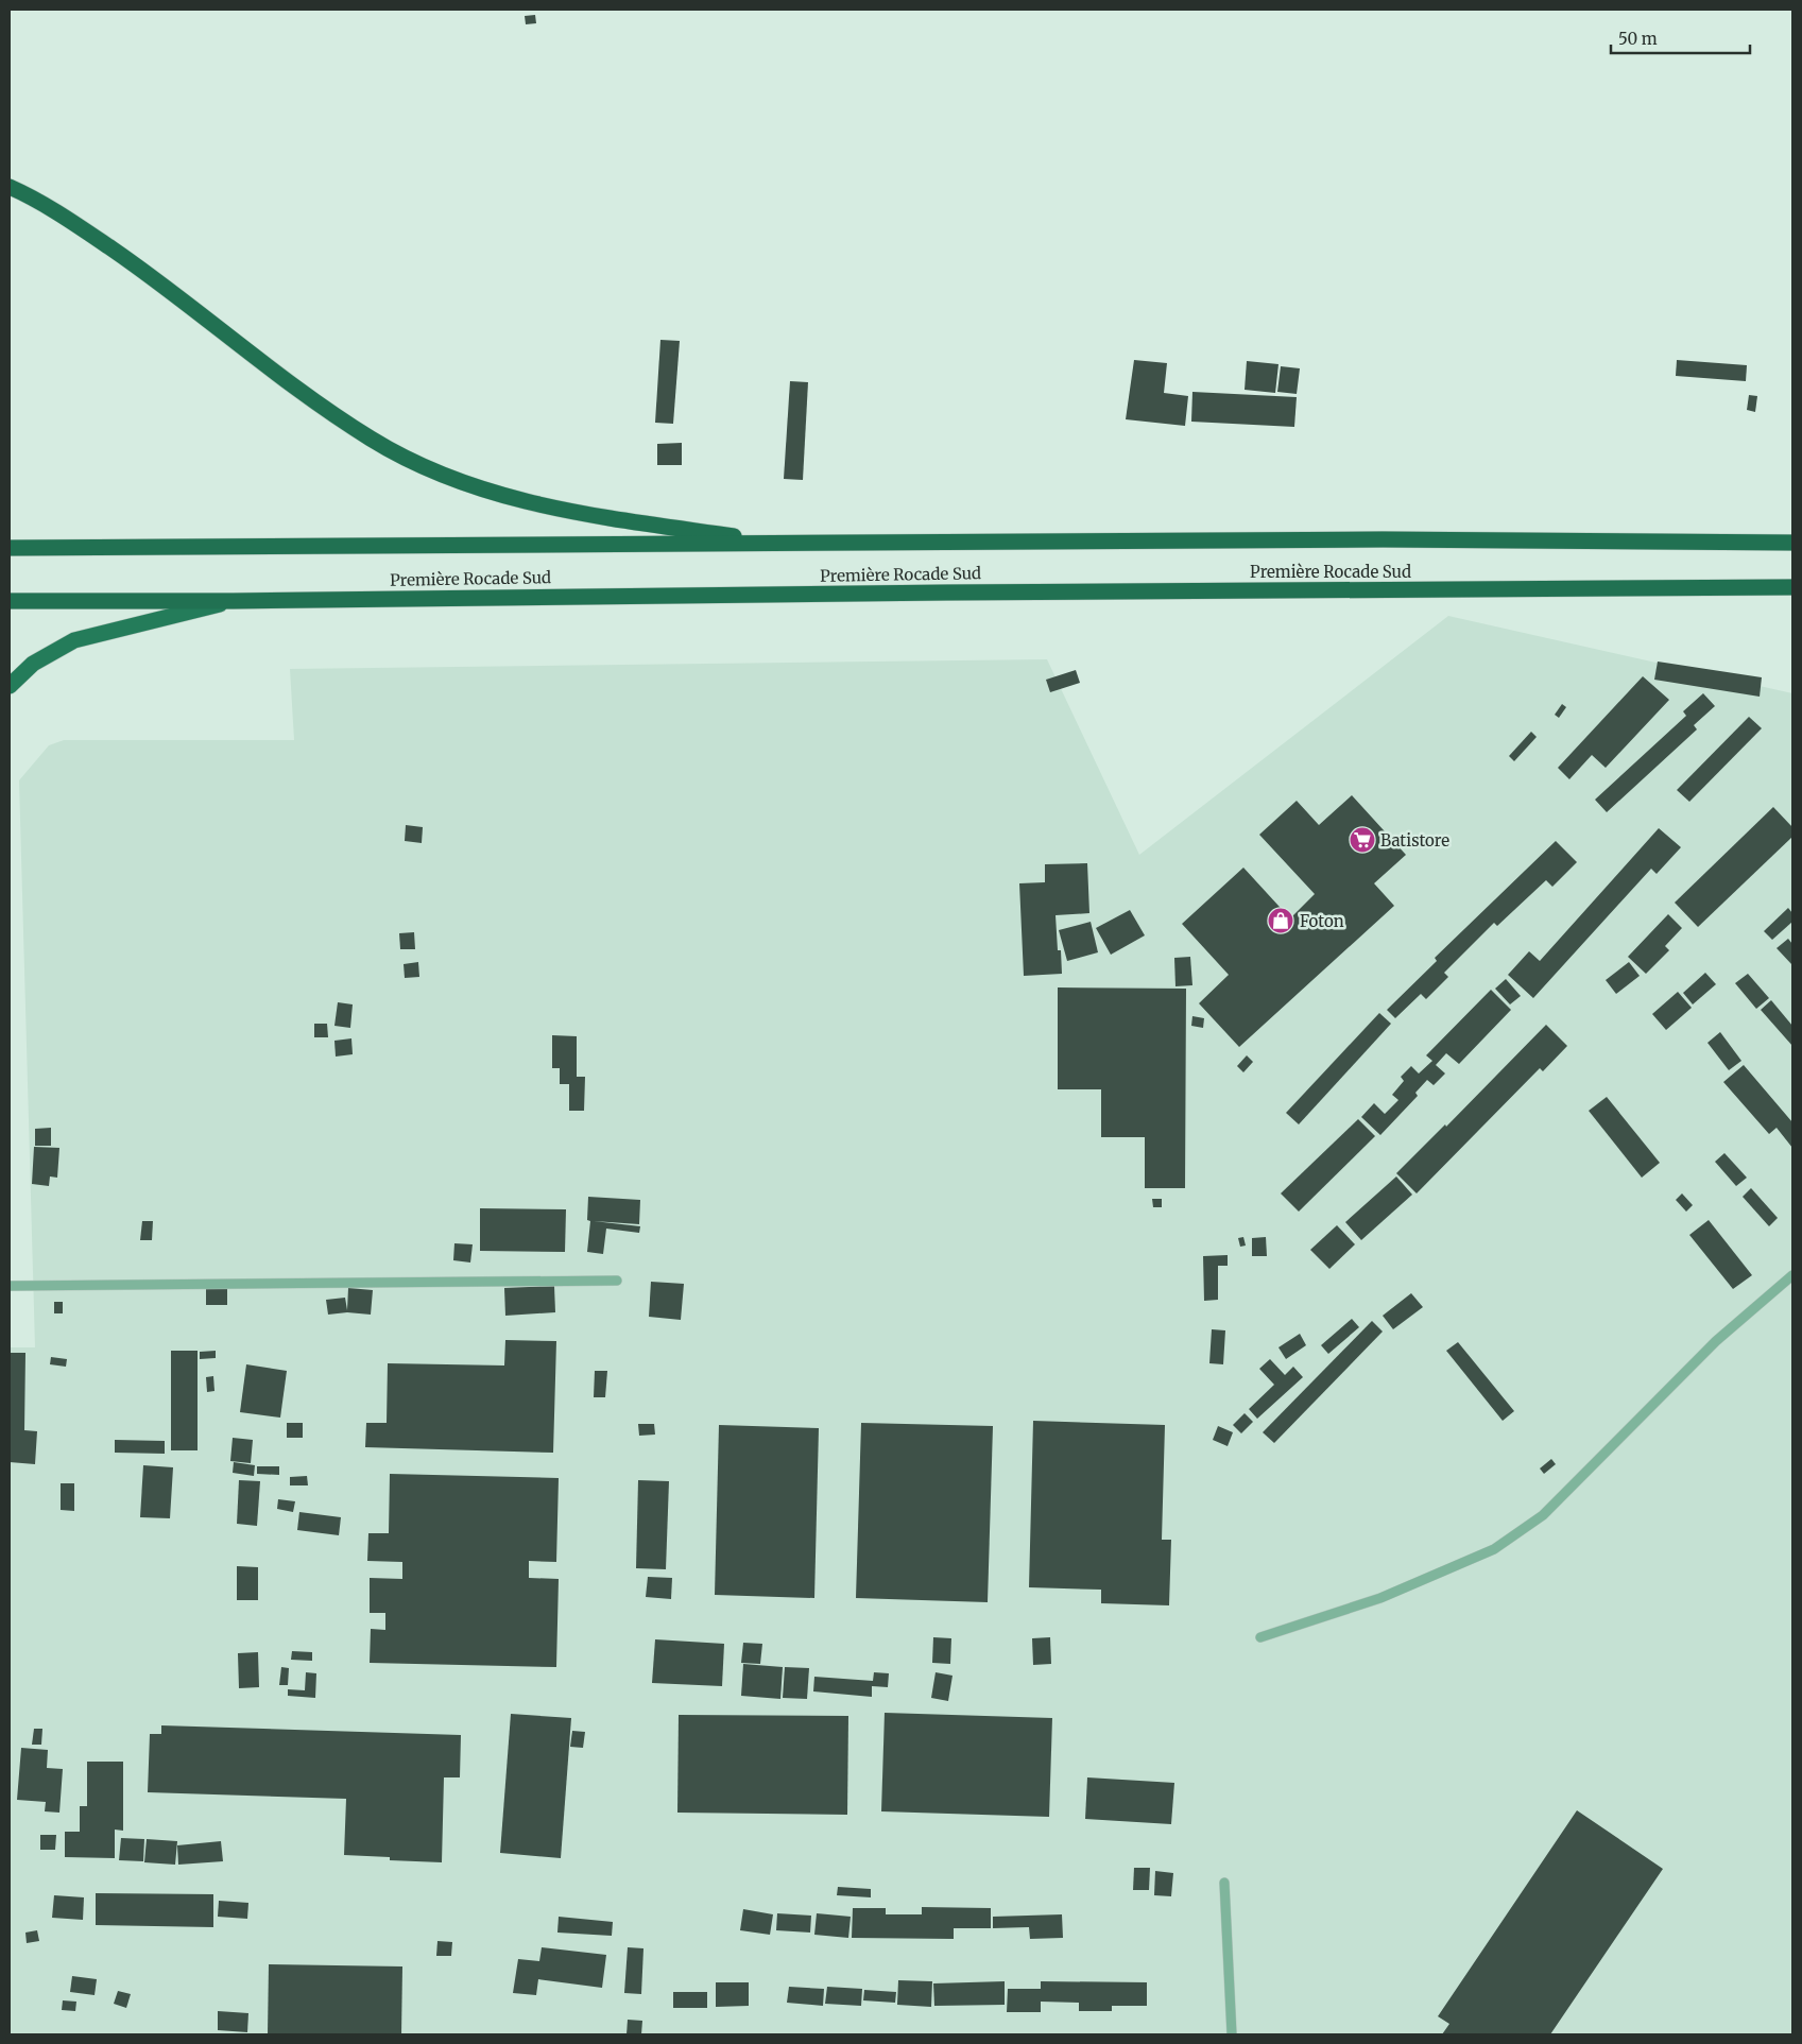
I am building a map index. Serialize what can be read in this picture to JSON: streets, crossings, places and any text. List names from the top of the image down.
{
  "streets": {
    "highway": ["Première Rocade Sud"]
  },
  "places": {
    "supermarket": ["Batistore"],
    "shop": ["Foton"]
  },
  "scale_bar": "50 m"
}
